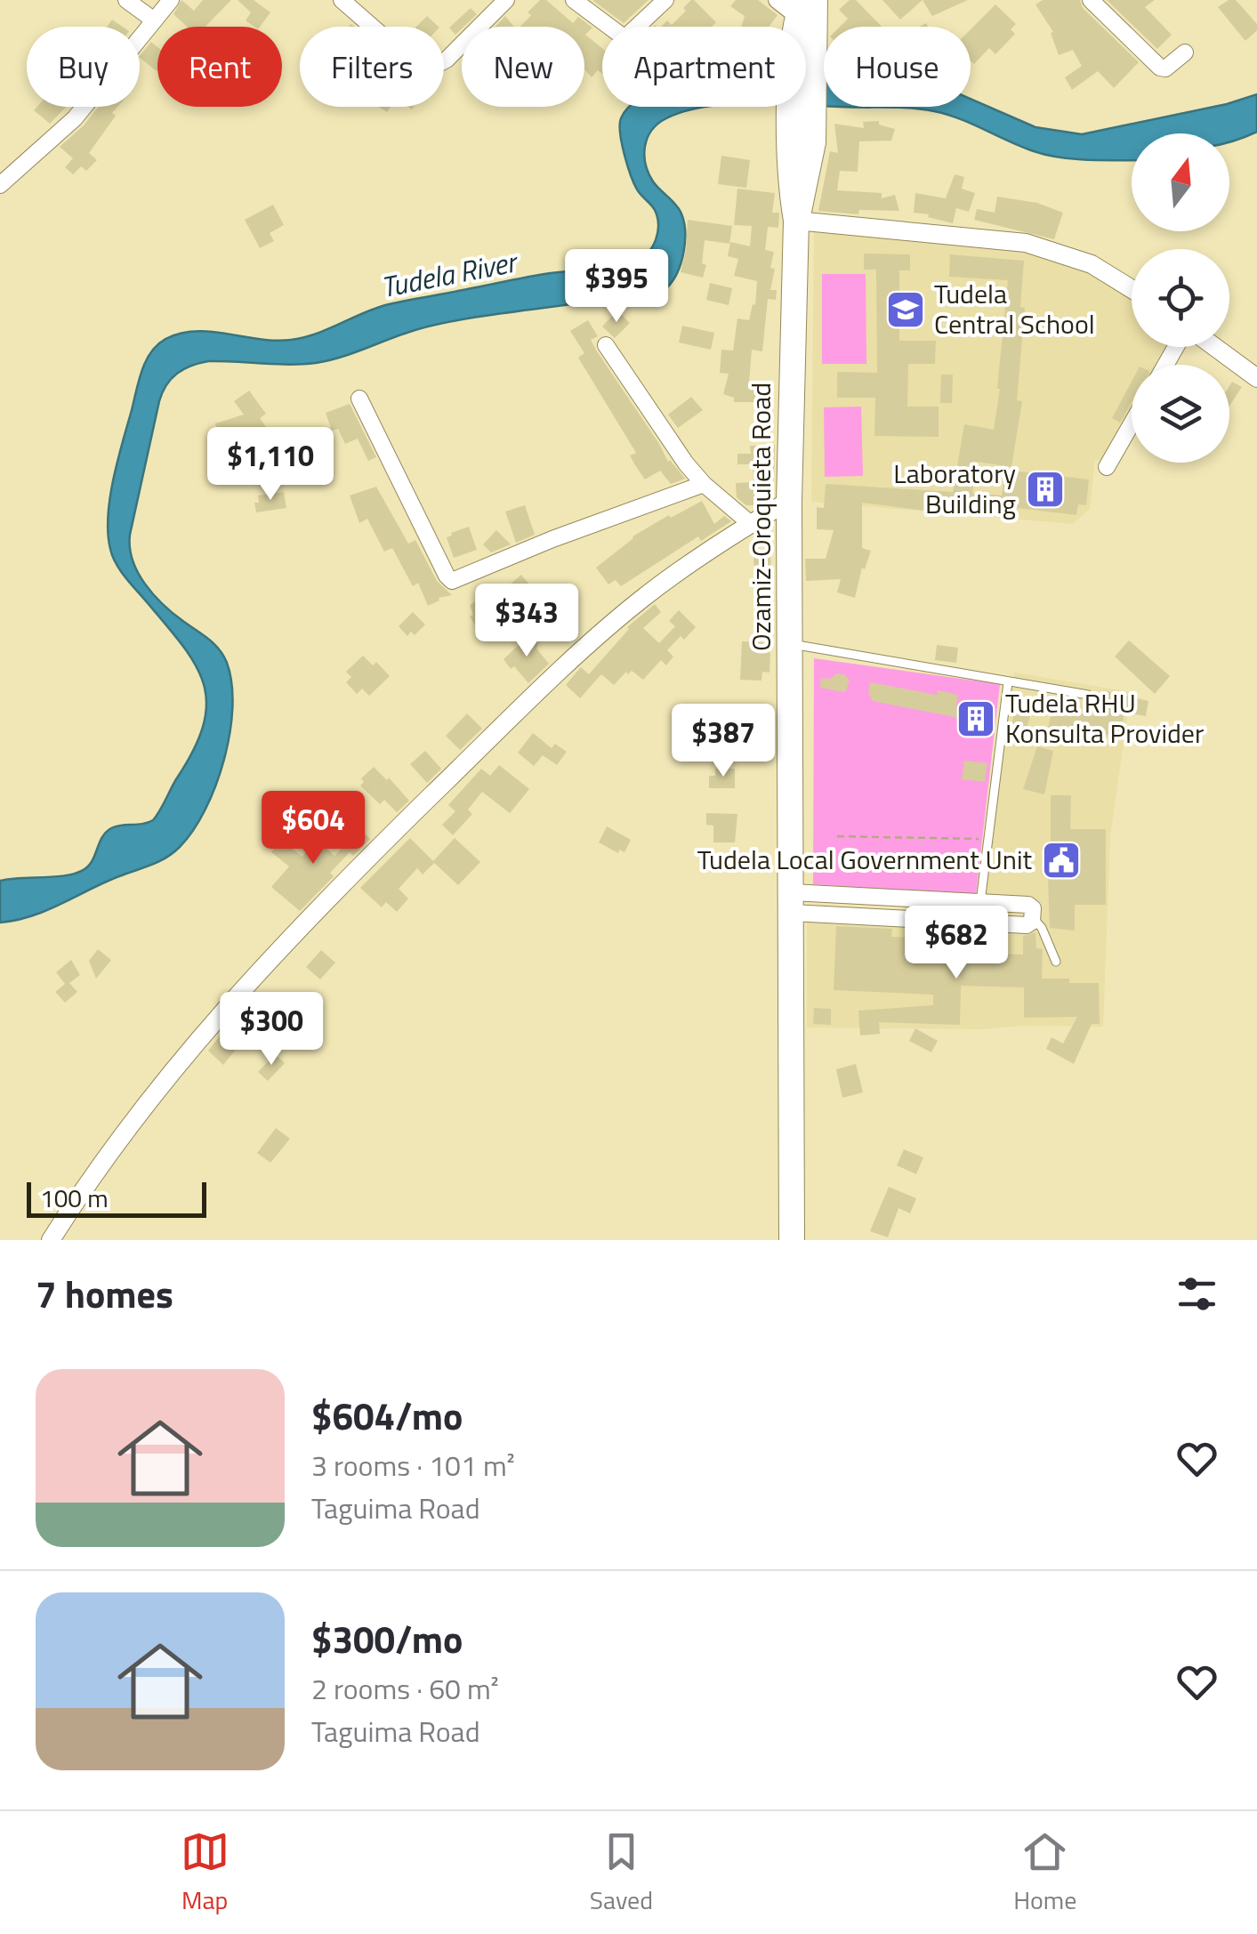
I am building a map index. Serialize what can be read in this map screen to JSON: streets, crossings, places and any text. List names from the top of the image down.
{
  "streets": {
    "highway": ["Ozamiz-Oroquieta Road"]
  },
  "water": ["Tudela River"],
  "places": {
    "school or university": ["Tudela Central School"],
    "building": ["Laboratory Building", "Tudela RHU Konsulta Provider"],
    "public building": ["Tudela Local Government Unit"]
  },
  "scale_bar": "100 m",
  "north": "top",
  "page": {
    "chip": [
      "Buy",
      "Rent",
      "Filters",
      "New",
      "Apartment",
      "House"
    ],
    "price": [
      "$395",
      "$1,110",
      "$343",
      "$387",
      "$604",
      "$682",
      "$300"
    ],
    "scale": "100 m",
    "heading": "7 homes",
    "list": [
      {
        "name": "$604/mo",
        "note": "3 rooms · 101 m² · Taguima Road"
      },
      {
        "name": "$300/mo",
        "note": "2 rooms · 60 m² · Taguima Road"
      }
    ],
    "tabs": ["Map", "Saved", "Home"]
  }
}
